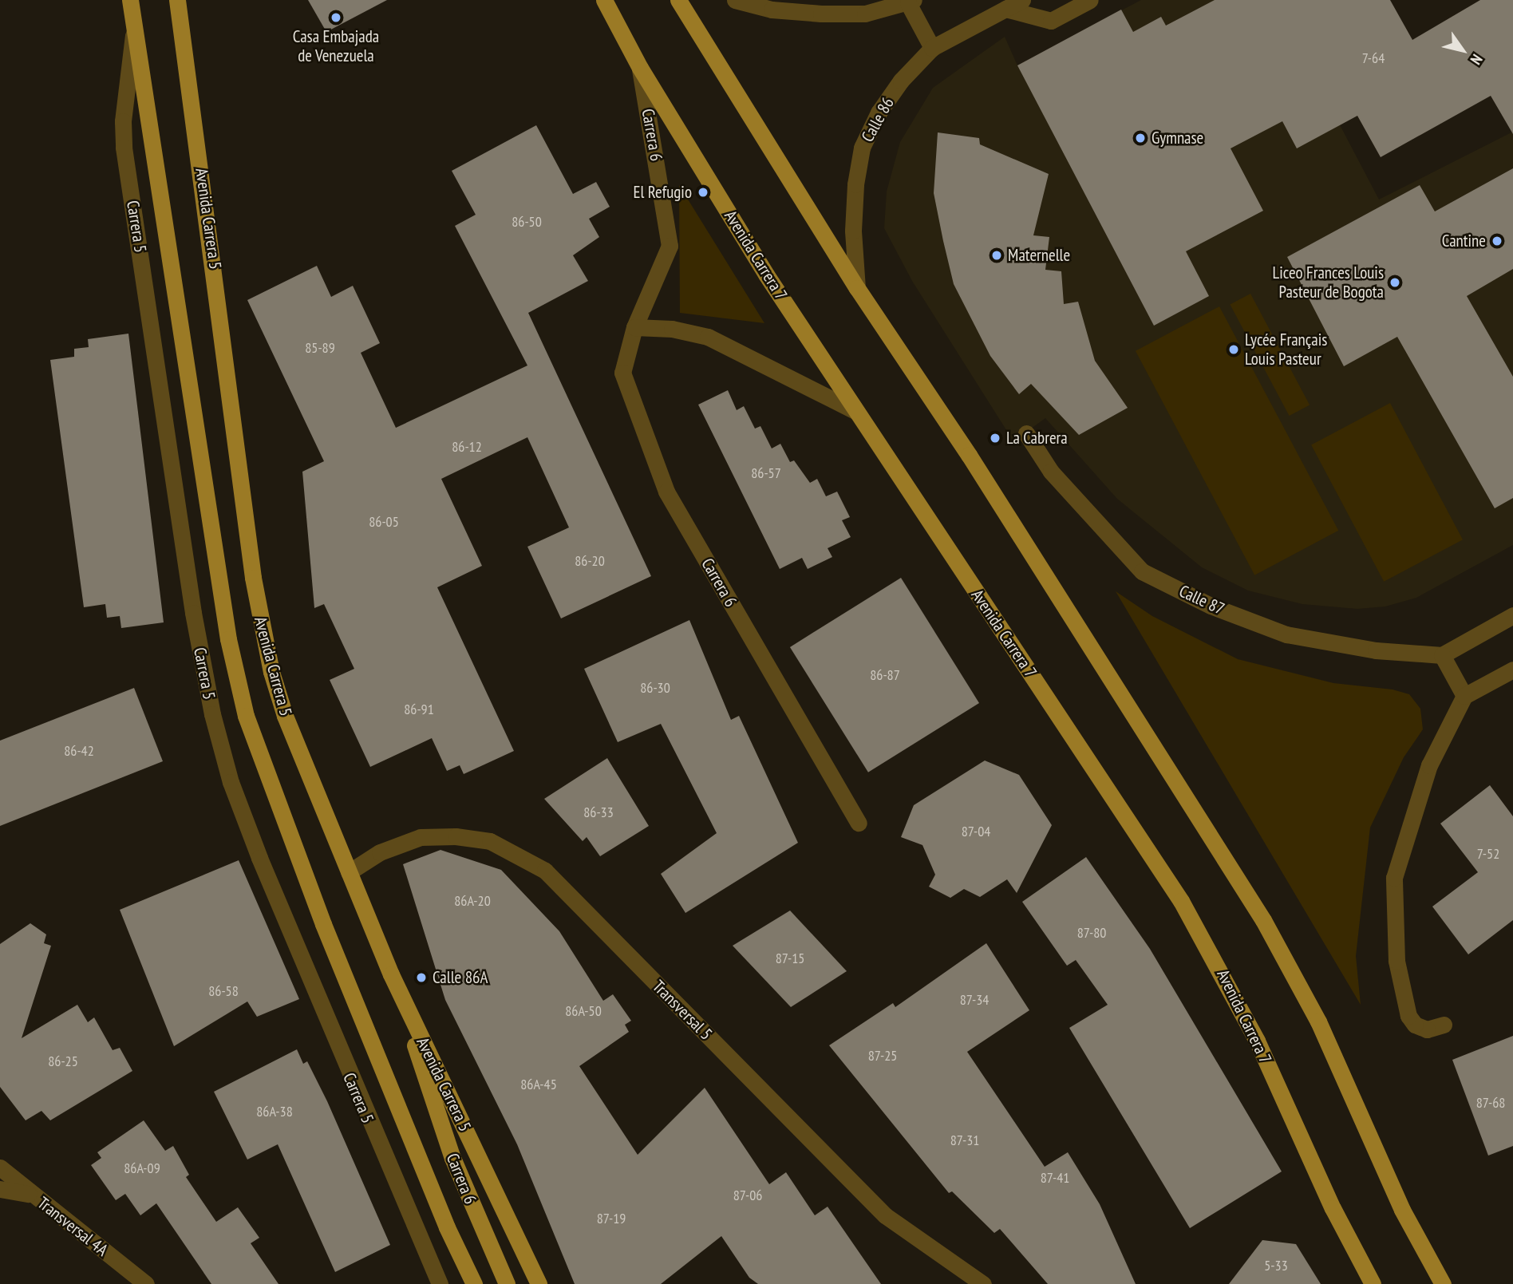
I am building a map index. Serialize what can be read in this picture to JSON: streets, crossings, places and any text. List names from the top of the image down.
{
  "streets": {
    "main road": ["Carrera 6", "Avenida Carrera 5", "Avenida Carrera 7"],
    "street": [
      "Calle 86",
      "Carrera 5",
      "Calle 87",
      "Transversal 5",
      "Transversal 4A"
    ]
  },
  "crossings": [
    ["Carrera 6", "Avenida Carrera 5"],
    ["Carrera 6", "Avenida Carrera 7"],
    ["Avenida Carrera 5", "Carrera 5"],
    ["Avenida Carrera 5", "Transversal 5"]
  ],
  "places": [
    "Casa Embajada de Venezuela",
    "Gymnase",
    "El Refugio",
    "Cantine",
    "Maternelle",
    "Liceo Frances Louis Pasteur de Bogota",
    "Lycée Français Louis Pasteur",
    "La Cabrera",
    "Calle 86A"
  ],
  "house_numbers": [
    "7-64",
    "86-50",
    "85-89",
    "86-12",
    "86-57",
    "86-05",
    "86-20",
    "86-87",
    "86-30",
    "86-91",
    "86-42",
    "86-33",
    "87-04",
    "7-52",
    "86A-20",
    "87-80",
    "87-15",
    "86-58",
    "87-34",
    "86A-50",
    "87-25",
    "86-25",
    "86A-45",
    "87-68",
    "86A-38",
    "87-31",
    "86A-09",
    "87-41",
    "87-06",
    "87-19",
    "5-33"
  ],
  "north": "bottom right"
}
